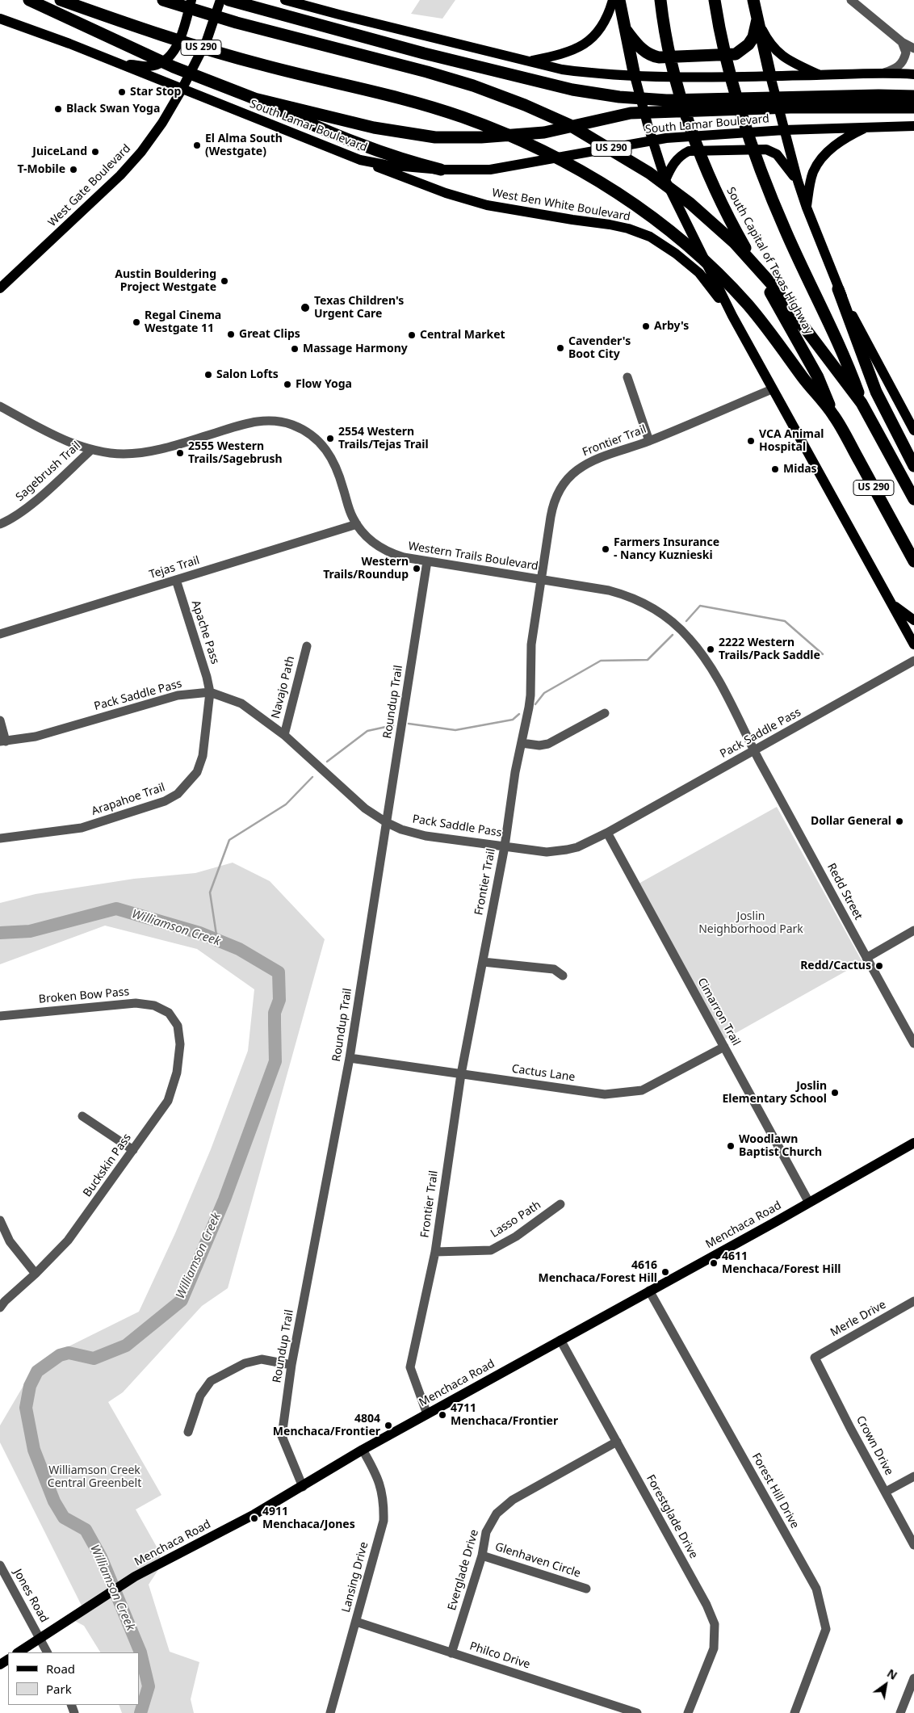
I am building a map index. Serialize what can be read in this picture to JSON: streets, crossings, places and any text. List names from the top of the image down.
{
  "streets": {
    "highway": ["US 290", "South Capital of Texas Highway"],
    "main road": [
      "South Lamar Boulevard",
      "West Gate Boulevard",
      "West Ben White Boulevard",
      "Menchaca Road"
    ],
    "street": [
      "Frontier Trail",
      "Sagebrush Trail",
      "Western Trails Boulevard",
      "Tejas Trail",
      "Apache Pass",
      "Navajo Path",
      "Pack Saddle Pass",
      "Roundup Trail",
      "Arapahoe Trail",
      "Redd Street",
      "Broken Bow Pass",
      "Cimarron Trail",
      "Cactus Lane",
      "Buckskin Pass",
      "Lasso Path",
      "Merle Drive",
      "Crown Drive",
      "Forest Hill Drive",
      "Forestglade Drive",
      "Glenhaven Circle",
      "Everglade Drive",
      "Lansing Drive",
      "Jones Road",
      "Philco Drive"
    ]
  },
  "crossings": [
    ["US 290", "South Capital of Texas Highway"],
    ["South Lamar Boulevard", "West Gate Boulevard"],
    ["South Lamar Boulevard", "West Ben White Boulevard"],
    ["West Ben White Boulevard", "Frontier Trail"],
    ["Frontier Trail", "Western Trails Boulevard"],
    ["Frontier Trail", "Pack Saddle Pass"],
    ["Frontier Trail", "Cactus Lane"],
    ["Frontier Trail", "Lasso Path"],
    ["Frontier Trail", "Menchaca Road"],
    ["Sagebrush Trail", "Western Trails Boulevard"],
    ["Western Trails Boulevard", "Tejas Trail"],
    ["Western Trails Boulevard", "Pack Saddle Pass"],
    ["Western Trails Boulevard", "Roundup Trail"],
    ["Western Trails Boulevard", "Redd Street"],
    ["Tejas Trail", "Apache Pass"],
    ["Apache Pass", "Pack Saddle Pass"],
    ["Apache Pass", "Arapahoe Trail"],
    ["Navajo Path", "Pack Saddle Pass"],
    ["Pack Saddle Pass", "Roundup Trail"],
    ["Pack Saddle Pass", "Arapahoe Trail"],
    ["Pack Saddle Pass", "Redd Street"],
    ["Pack Saddle Pass", "Cimarron Trail"],
    ["Roundup Trail", "Cactus Lane"],
    ["Roundup Trail", "Menchaca Road"],
    ["Broken Bow Pass", "Buckskin Pass"],
    ["Cimarron Trail", "Cactus Lane"],
    ["Cimarron Trail", "Menchaca Road"],
    ["Menchaca Road", "Forest Hill Drive"],
    ["Menchaca Road", "Forestglade Drive"],
    ["Menchaca Road", "Lansing Drive"],
    ["Menchaca Road", "Jones Road"],
    ["Merle Drive", "Crown Drive"],
    ["Forestglade Drive", "Everglade Drive"],
    ["Glenhaven Circle", "Everglade Drive"],
    ["Everglade Drive", "Philco Drive"],
    ["Lansing Drive", "Philco Drive"]
  ],
  "water": ["Williamson Creek"],
  "parks": ["Joslin Neighborhood Park", "Williamson Creek Central Greenbelt"],
  "places": [
    "Star Stop",
    "Black Swan Yoga",
    "El Alma South (Westgate)",
    "JuiceLand",
    "T-Mobile",
    "Austin Bouldering Project Westgate",
    "Texas Children's Urgent Care",
    "Regal Cinema Westgate 11",
    "Arby's",
    "Great Clips",
    "Central Market",
    "Cavender's Boot City",
    "Massage Harmony",
    "Salon Lofts",
    "Flow Yoga",
    "2554 Western Trails/Tejas Trail",
    "VCA Animal Hospital",
    "2555 Western Trails/Sagebrush",
    "Midas",
    "Farmers Insurance - Nancy Kuznieski",
    "Western Trails/Roundup",
    "2222 Western Trails/Pack Saddle",
    "Dollar General",
    "Redd/Cactus",
    "Joslin Elementary School",
    "Woodlawn Baptist Church",
    "4611 Menchaca/Forest Hill",
    "4616 Menchaca/Forest Hill",
    "4711 Menchaca/Frontier",
    "4804 Menchaca/Frontier",
    "4911 Menchaca/Jones"
  ],
  "legend": ["Road", "Park"],
  "north": "top right"
}
